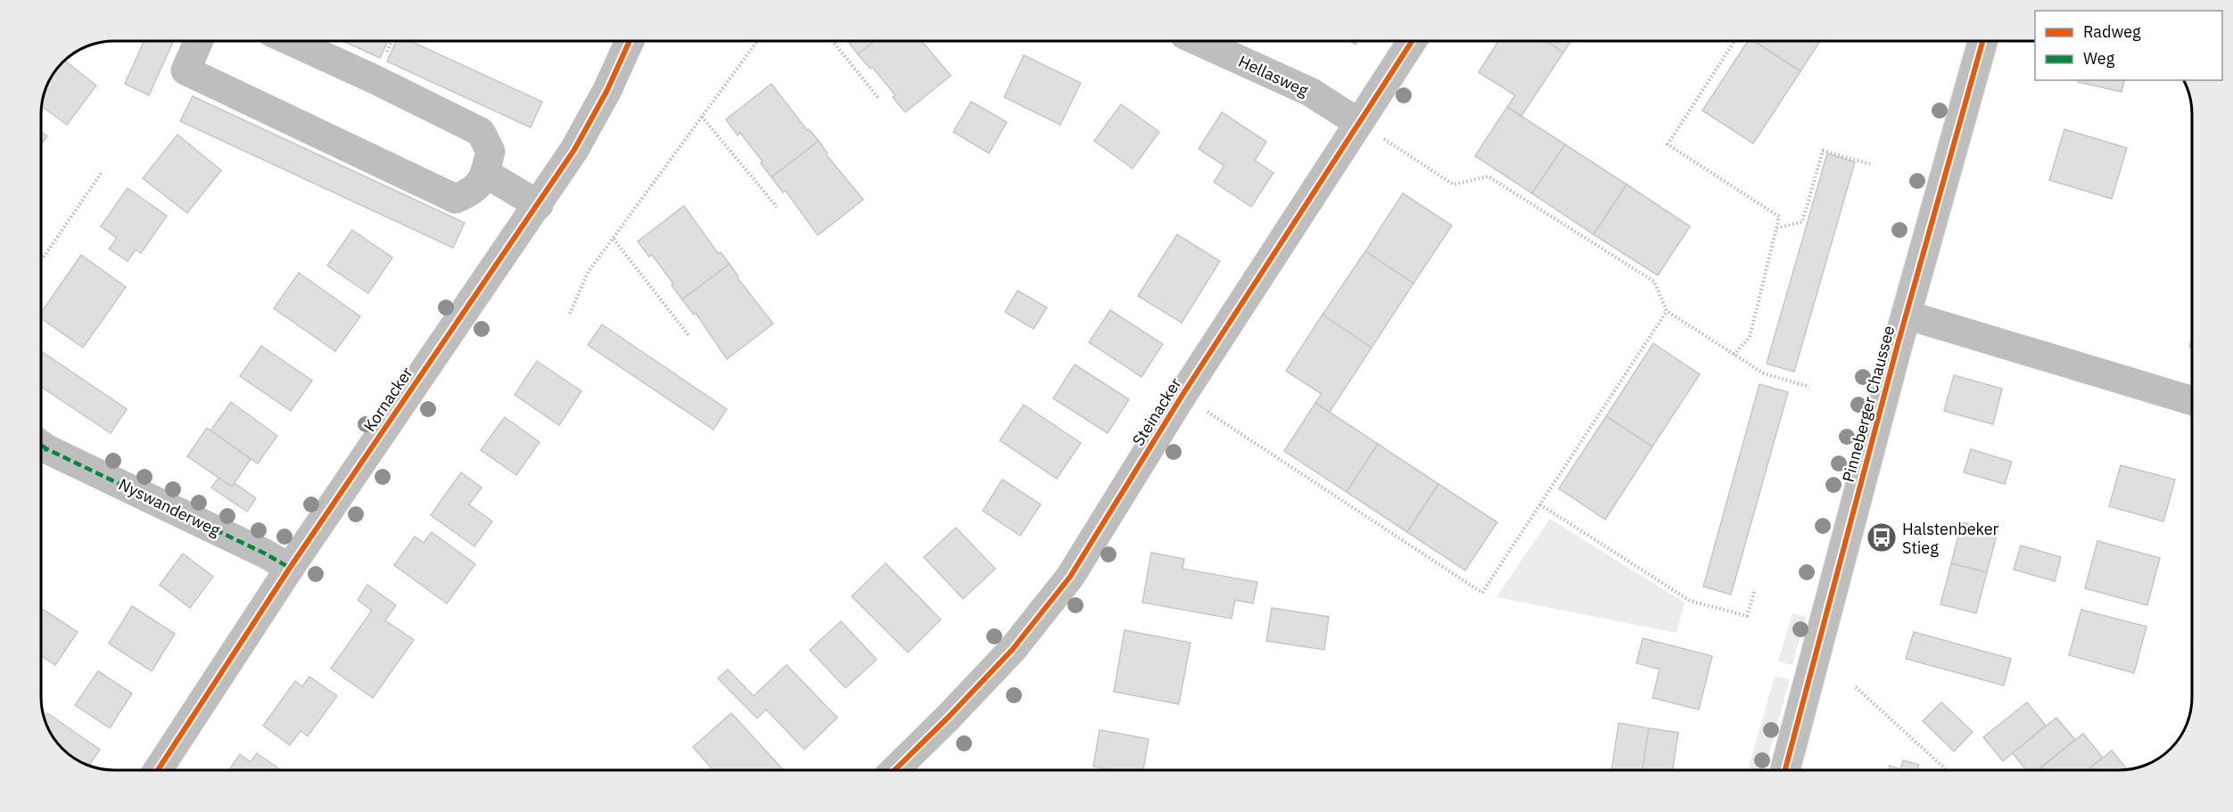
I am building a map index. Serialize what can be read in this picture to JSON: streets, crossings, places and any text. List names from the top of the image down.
{
  "streets": {
    "street": [
      "Hellasweg",
      "Kornacker",
      "Pinneberger Chaussee",
      "Steinacker",
      "Nyswanderweg"
    ]
  },
  "crossings": [
    ["Hellasweg", "Steinacker"],
    ["Kornacker", "Nyswanderweg"]
  ],
  "places": {
    "bus stop": ["Halstenbeker Stieg"]
  },
  "legend": ["Radweg", "Weg"]
}
